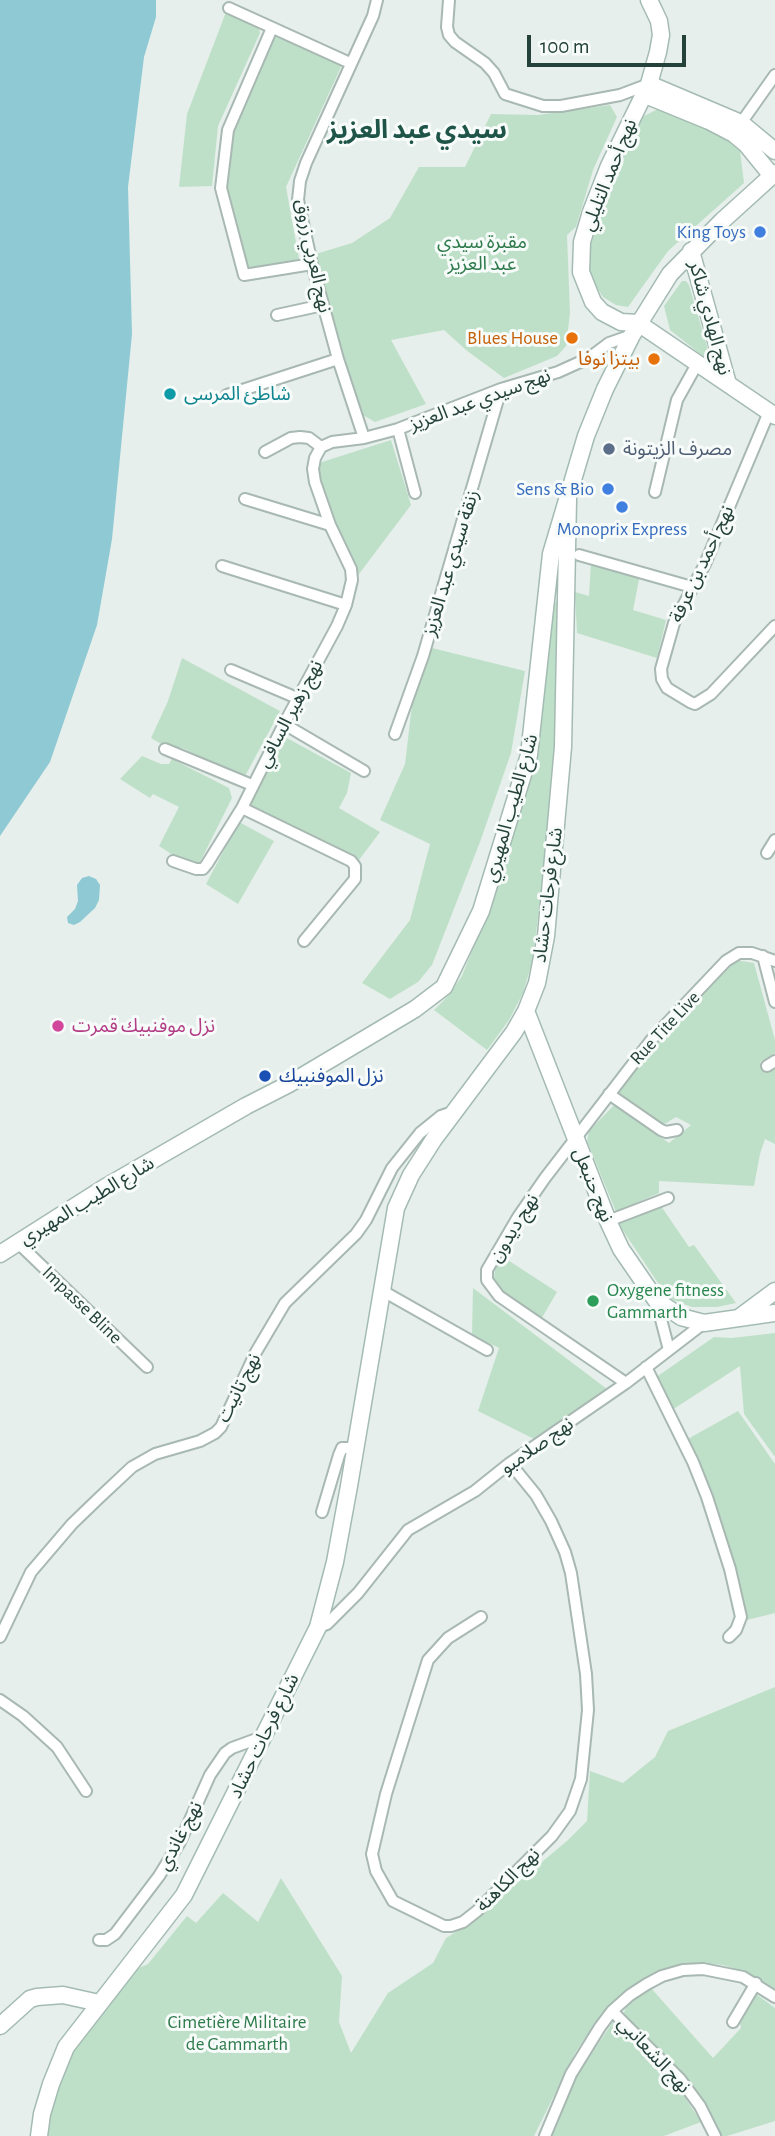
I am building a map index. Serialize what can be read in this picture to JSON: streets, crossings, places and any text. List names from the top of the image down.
{
  "streets": {
    "street": [
      "نهج أحمد التليلي",
      "نهج العربي زروق",
      "نهج الهادي شاكر",
      "نهج سيدي عبد العزيز",
      "زنقة سيدي عبد العزيز",
      "نهج أحمد بن عرفة",
      "نهج زهير السافي",
      "شارع الطيب المهيري",
      "شارع فرحات حشاد",
      "Rue Tite Live",
      "نهج حنبعل",
      "نهج ديدون",
      "Impasse Bline",
      "نهج تانيت",
      "نهج صلامبو",
      "نهج غاندي",
      "نهج الكاهنة",
      "نهج الشعانبي"
    ]
  },
  "crossings": [
    ["نهج أحمد التليلي", "نهج الهادي شاكر"],
    ["نهج أحمد التليلي", "نهج سيدي عبد العزيز"],
    ["نهج أحمد التليلي", "شارع الطيب المهيري"],
    ["نهج العربي زروق", "نهج سيدي عبد العزيز"],
    ["نهج الهادي شاكر", "نهج سيدي عبد العزيز"],
    ["نهج الهادي شاكر", "نهج أحمد بن عرفة"],
    ["نهج الهادي شاكر", "شارع الطيب المهيري"],
    ["نهج سيدي عبد العزيز", "زنقة سيدي عبد العزيز"],
    ["نهج سيدي عبد العزيز", "نهج زهير السافي"],
    ["نهج سيدي عبد العزيز", "شارع الطيب المهيري"],
    ["شارع الطيب المهيري", "شارع فرحات حشاد"],
    ["شارع الطيب المهيري", "Impasse Bline"],
    ["شارع فرحات حشاد", "نهج حنبعل"],
    ["شارع فرحات حشاد", "نهج تانيت"],
    ["شارع فرحات حشاد", "نهج صلامبو"],
    ["شارع فرحات حشاد", "نهج غاندي"],
    ["Rue Tite Live", "نهج حنبعل"],
    ["Rue Tite Live", "نهج ديدون"],
    ["نهج حنبعل", "نهج ديدون"],
    ["نهج حنبعل", "نهج صلامبو"],
    ["نهج ديدون", "نهج صلامبو"],
    ["نهج صلامبو", "نهج الكاهنة"]
  ],
  "districts": ["سيدي عبد العزيز"],
  "parks": ["مقبرة سيدي عبد العزيز", "Cimetière Militaire de Gammarth"],
  "places": [
    "King Toys",
    "Blues House",
    "بيتزا نوفا",
    "شاطئ المرسى",
    "مصرف الزيتونة",
    "Sens & Bio",
    "Monoprix Express",
    "نزل موفنبيك قمرت",
    "نزل الموفنبيك",
    "Oxygene fitness Gammarth"
  ],
  "scale_bar": "100 m"
}
